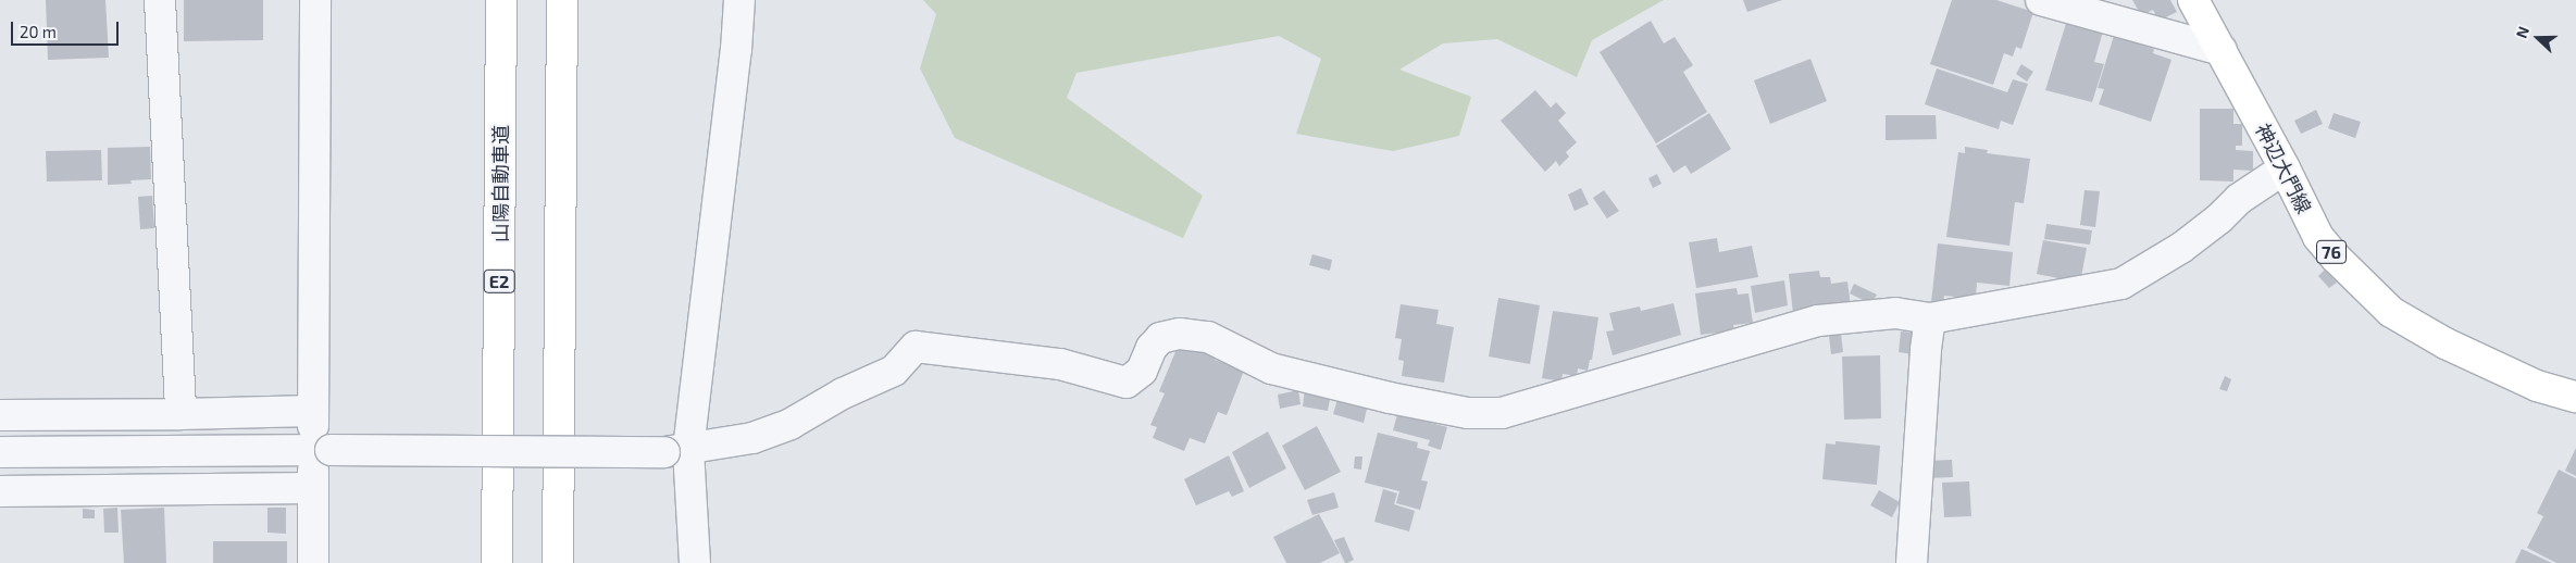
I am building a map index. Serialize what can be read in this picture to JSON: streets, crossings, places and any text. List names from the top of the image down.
{
  "streets": {
    "main road": [
      "神辺大門線",
      "山陽自動車道",
      "76",
      "E2"
    ]
  },
  "scale_bar": "20 m",
  "north": "left"
}
